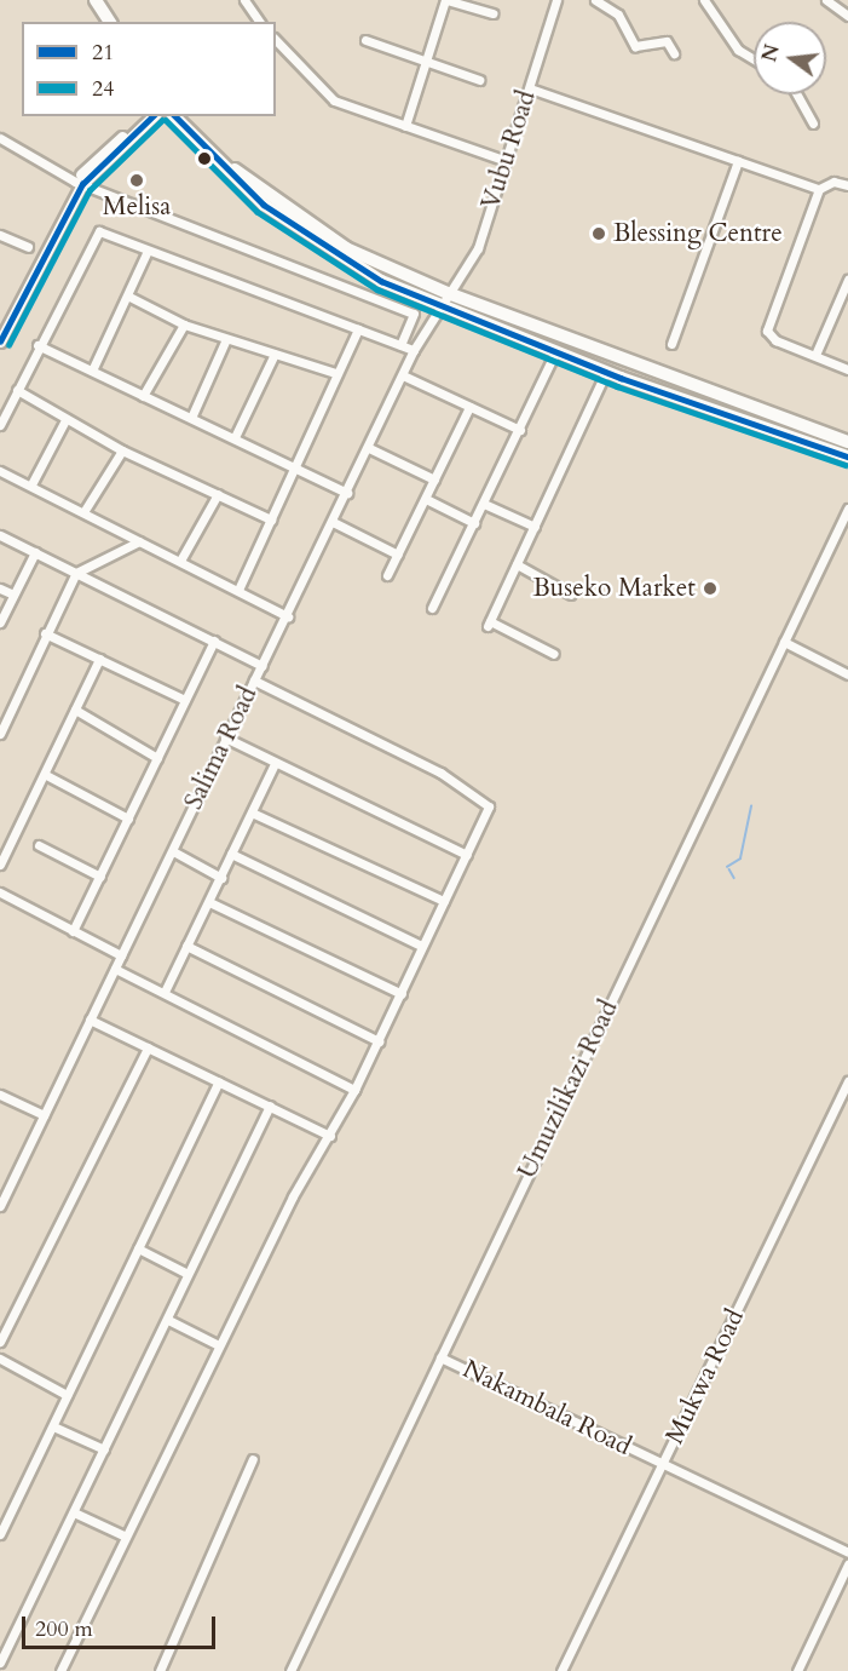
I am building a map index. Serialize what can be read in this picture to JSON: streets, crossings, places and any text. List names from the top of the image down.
{
  "streets": {
    "street": [
      "Vubu Road",
      "Salima Road",
      "Umuzilikazi Road",
      "Mukwa Road",
      "Nakambala Road"
    ]
  },
  "crossings": [
    ["Vubu Road", "Salima Road"],
    ["Umuzilikazi Road", "Nakambala Road"],
    ["Mukwa Road", "Nakambala Road"]
  ],
  "places": ["Melisa", "Blessing Centre", "Buseko Market"],
  "lines": ["transit line 21", "transit line 24"],
  "legend": ["21", "24"],
  "scale_bar": "200 m",
  "north": "left"
}
